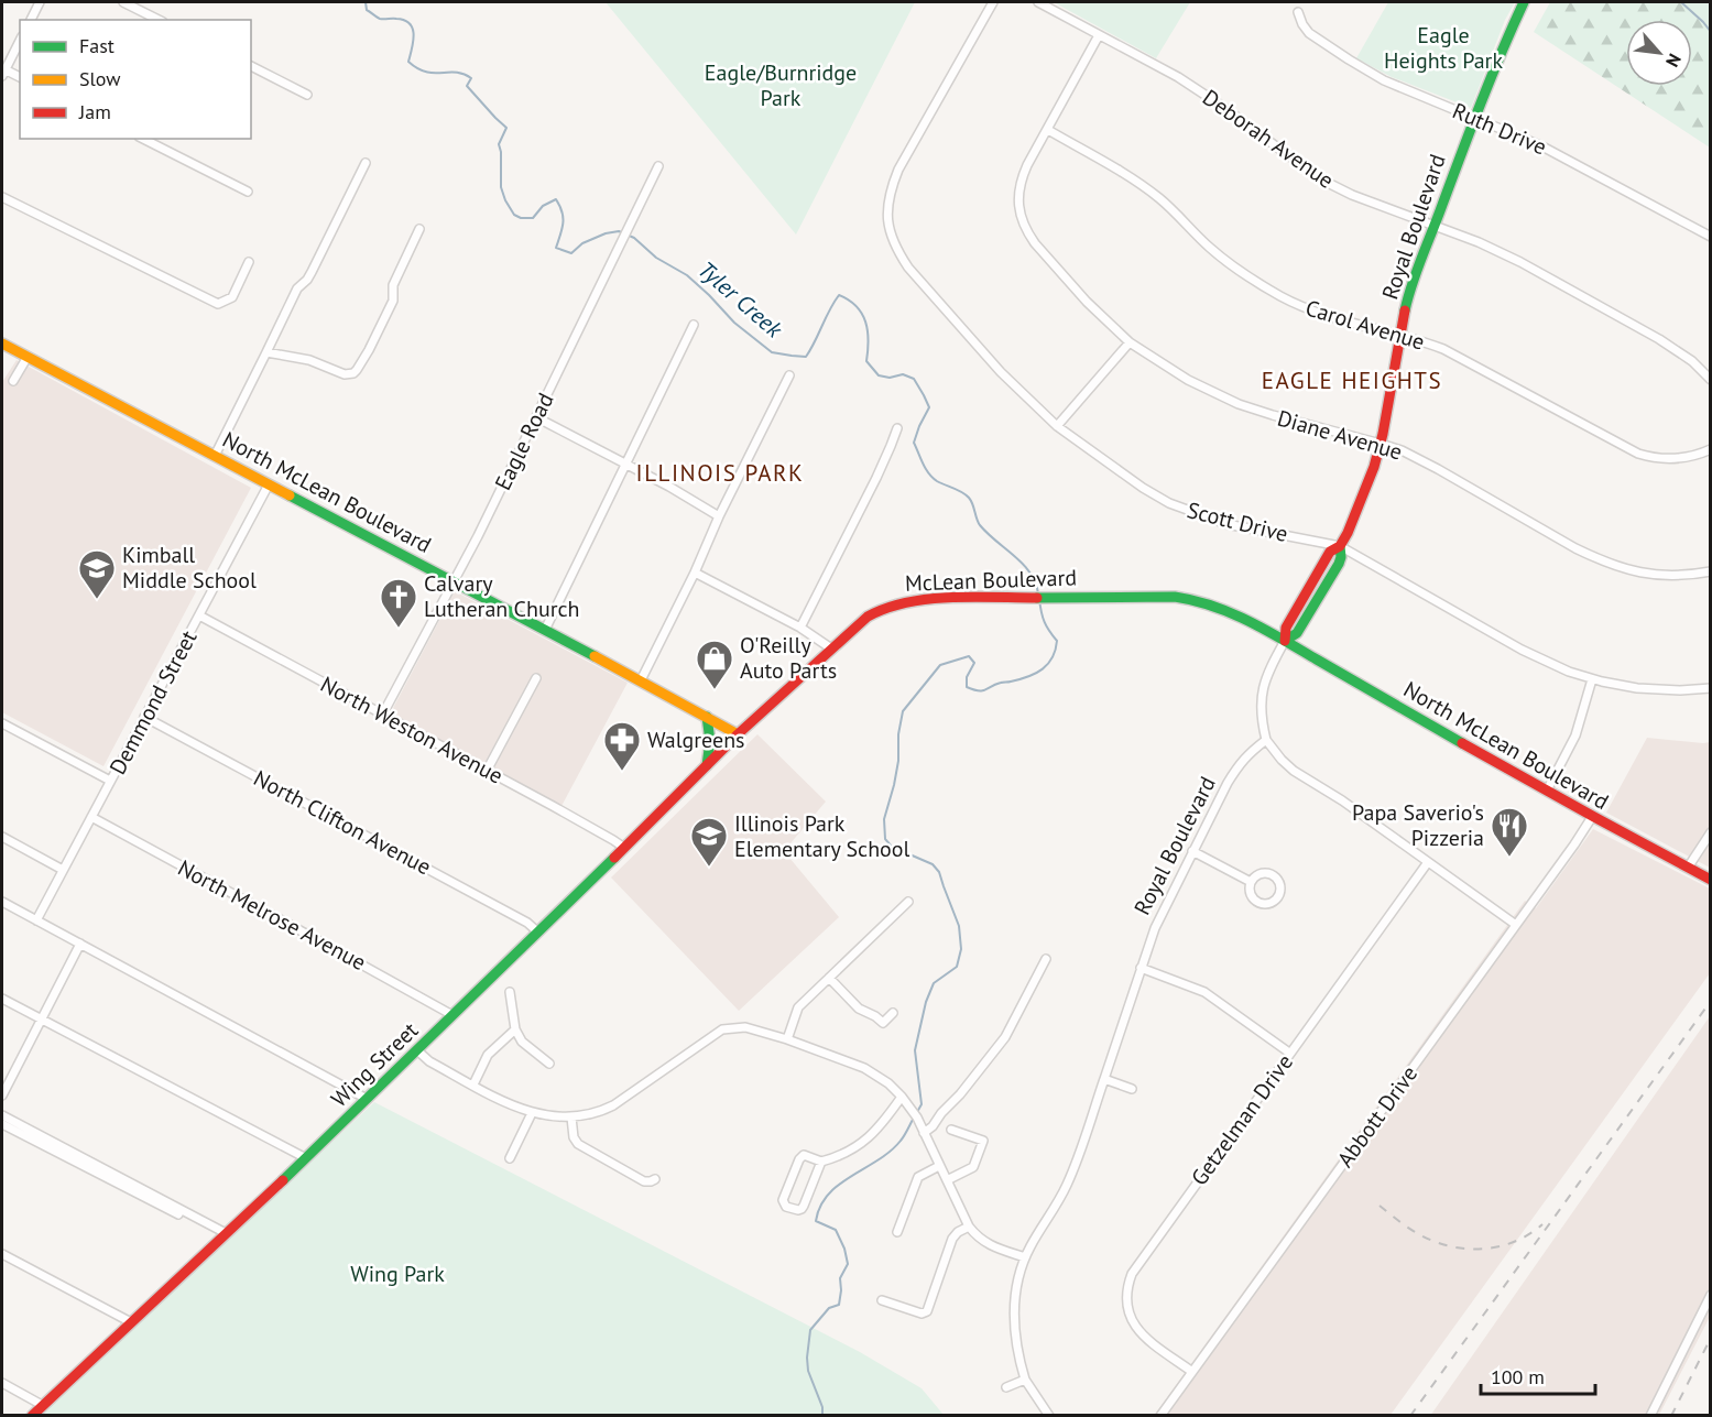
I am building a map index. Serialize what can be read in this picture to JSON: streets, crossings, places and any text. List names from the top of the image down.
{
  "streets": {
    "main road": [
      "Royal Boulevard",
      "North McLean Boulevard",
      "McLean Boulevard",
      "Wing Street"
    ],
    "street": [
      "Ruth Drive",
      "Deborah Avenue",
      "Carol Avenue",
      "Diane Avenue",
      "Eagle Road",
      "Scott Drive",
      "Demmond Street",
      "North Weston Avenue",
      "North Clifton Avenue",
      "North Melrose Avenue",
      "Abbott Drive",
      "Getzelman Drive"
    ]
  },
  "crossings": [
    ["Ruth Drive", "Royal Boulevard"],
    ["Deborah Avenue", "Royal Boulevard"],
    ["Deborah Avenue", "Diane Avenue"],
    ["Royal Boulevard", "Carol Avenue"],
    ["Royal Boulevard", "Diane Avenue"],
    ["Royal Boulevard", "North McLean Boulevard"],
    ["Royal Boulevard", "Scott Drive"],
    ["Royal Boulevard", "McLean Boulevard"],
    ["Carol Avenue", "Diane Avenue"],
    ["Eagle Road", "North McLean Boulevard"],
    ["Eagle Road", "North Weston Avenue"],
    ["North McLean Boulevard", "McLean Boulevard"],
    ["North McLean Boulevard", "Demmond Street"],
    ["North McLean Boulevard", "Wing Street"],
    ["North McLean Boulevard", "Abbott Drive"],
    ["McLean Boulevard", "Wing Street"],
    ["Demmond Street", "North Weston Avenue"],
    ["Demmond Street", "North Clifton Avenue"],
    ["Demmond Street", "North Melrose Avenue"],
    ["North Weston Avenue", "Wing Street"],
    ["North Clifton Avenue", "Wing Street"],
    ["North Melrose Avenue", "Wing Street"],
    ["Abbott Drive", "Getzelman Drive"]
  ],
  "districts": ["EAGLE HEIGHTS", "ILLINOIS PARK"],
  "water": ["Tyler Creek"],
  "parks": ["Eagle Heights Park", "Eagle/Burnridge Park", "Wing Park"],
  "places": {
    "school or university": ["Kimball Middle School", "Illinois Park Elementary School"],
    "church": ["Calvary Lutheran Church"],
    "shop": ["O'Reilly Auto Parts"],
    "pharmacy": ["Walgreens"],
    "restaurant": ["Papa Saverio's Pizzeria"]
  },
  "legend": ["Fast", "Slow", "Jam"],
  "scale_bar": "100 m",
  "north": "bottom right"
}
